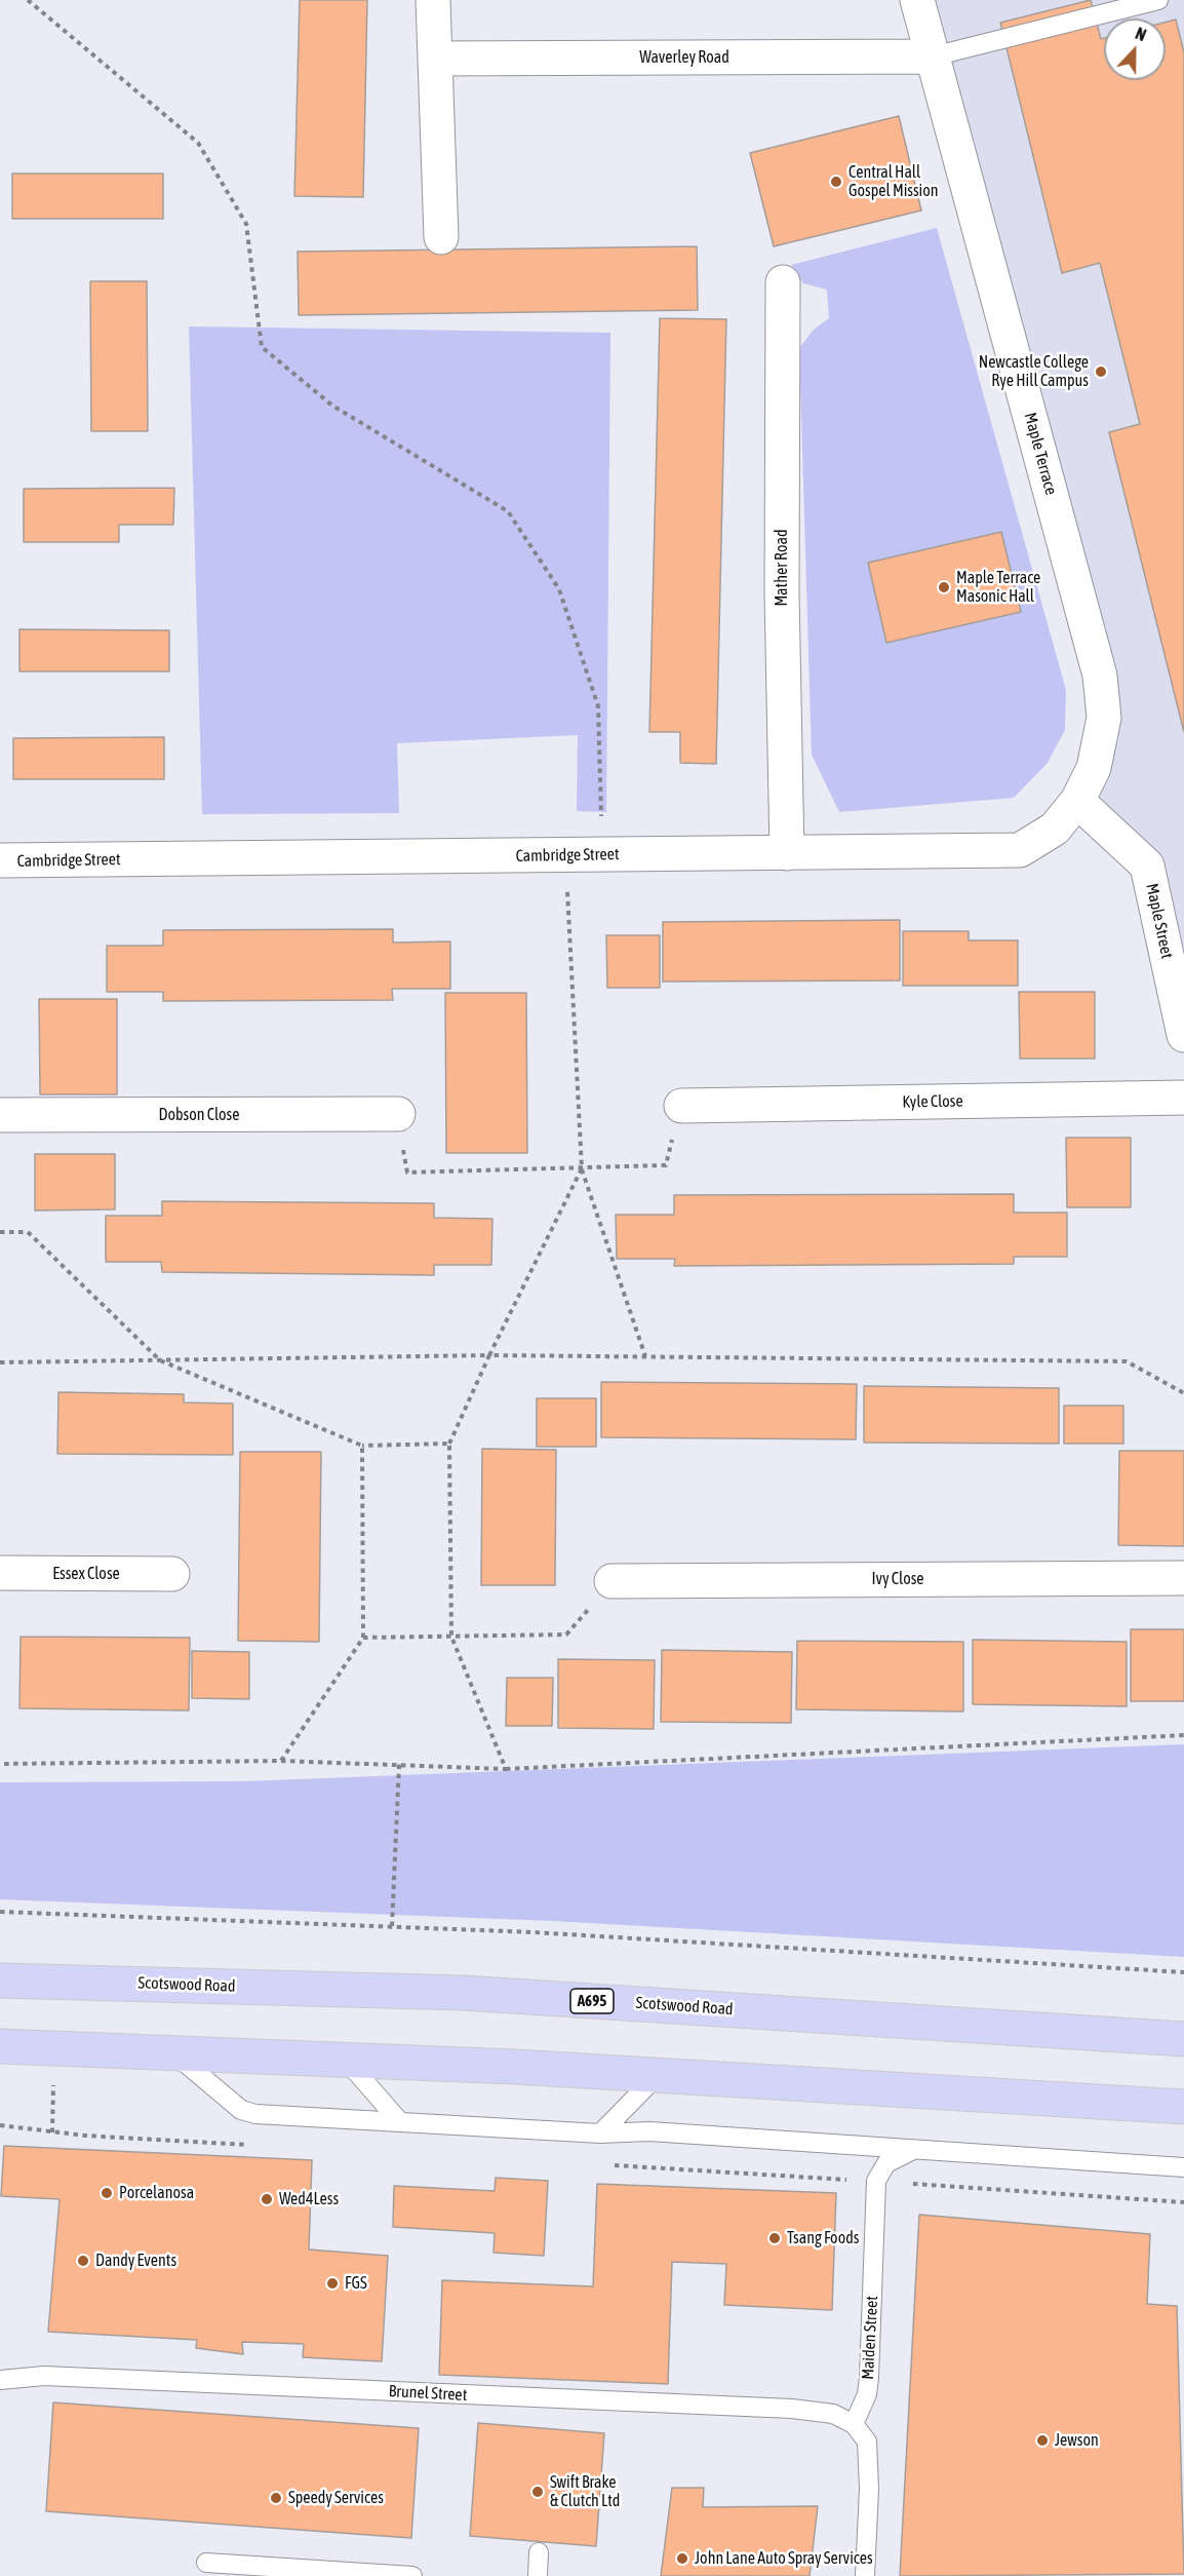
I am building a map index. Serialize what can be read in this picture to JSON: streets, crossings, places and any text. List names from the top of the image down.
{
  "streets": {
    "main road": ["Scotswood Road", "A695"],
    "street": [
      "Waverley Road",
      "Maple Terrace",
      "Mather Road",
      "Cambridge Street",
      "Maple Street",
      "Kyle Close",
      "Dobson Close",
      "Essex Close",
      "Ivy Close"
    ],
    "lane": ["Maiden Street", "Brunel Street"]
  },
  "crossings": [
    ["Waverley Road", "Maple Terrace"],
    ["Maple Terrace", "Cambridge Street"],
    ["Mather Road", "Cambridge Street"],
    ["Cambridge Street", "Maple Street"],
    ["Maiden Street", "Brunel Street"]
  ],
  "places": [
    "Central Hall Gospel Mission",
    "Newcastle College Rye Hill Campus",
    "Maple Terrace Masonic Hall",
    "Porcelanosa",
    "Wed4Less",
    "Tsang Foods",
    "Dandy Events",
    "FGS",
    "Jewson",
    "Swift Brake & Clutch Ltd",
    "Speedy Services",
    "John Lane Auto Spray Services"
  ],
  "north": "top"
}
